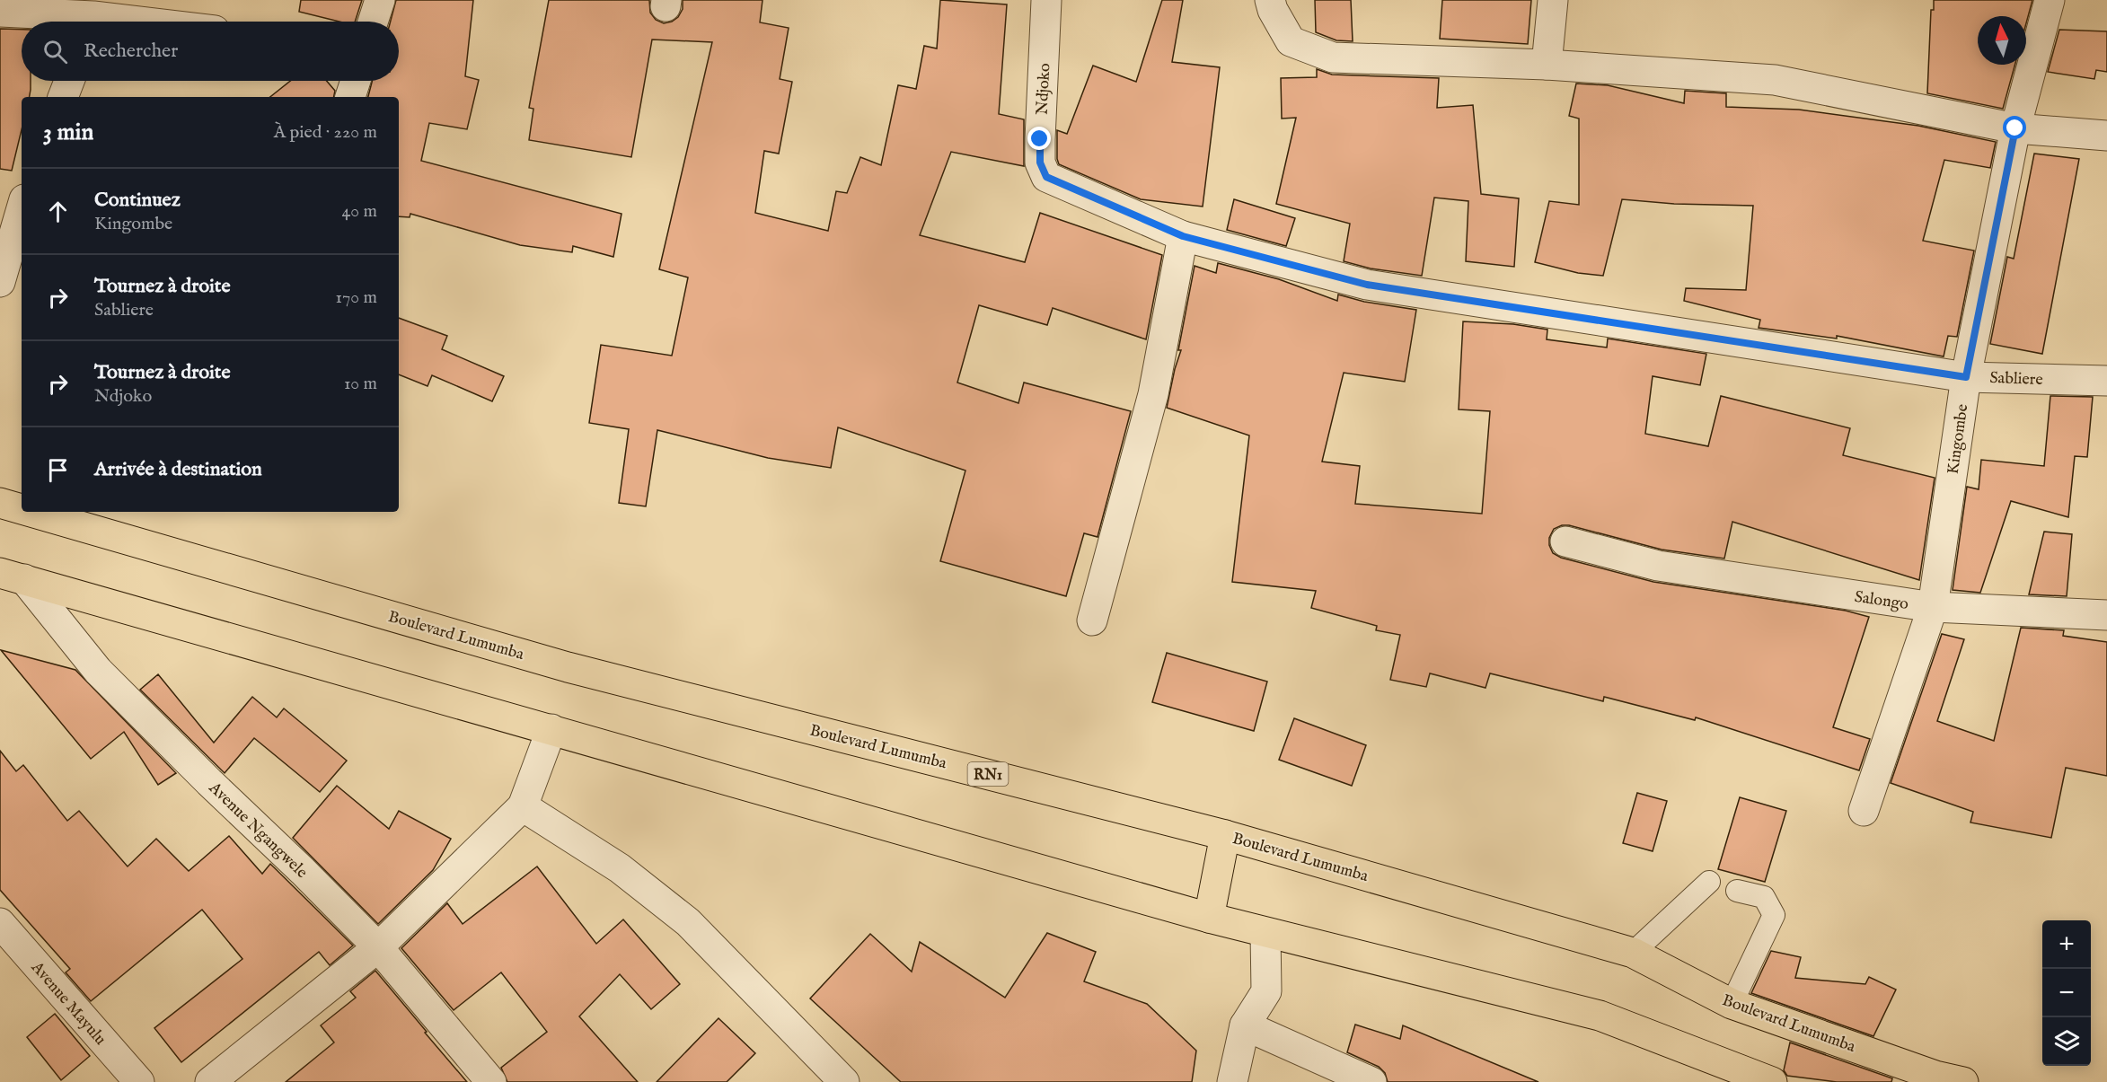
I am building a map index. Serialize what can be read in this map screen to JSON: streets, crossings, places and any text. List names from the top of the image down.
{
  "streets": {
    "highway": ["Boulevard Lumumba", "RN1"],
    "street": [
      "Ndjoko",
      "Sabliere",
      "Kingombe",
      "Salongo",
      "Avenue Ngangwele",
      "Avenue Mayulu"
    ]
  },
  "crossings": [
    ["Ndjoko", "Sabliere"],
    ["Sabliere", "Kingombe"],
    ["Kingombe", "Salongo"]
  ],
  "north": "top",
  "page": {
    "search": "Rechercher",
    "heading": ["3 min", "À pied · 220 m"],
    "list": [
      ["Continuez", "Kingombe", "40 m"],
      ["Tournez à droite", "Sabliere", "170 m"],
      ["Tournez à droite", "Ndjoko", "10 m"],
      "Arrivée à destination"
    ],
    "map_buttons": ["+", "−"]
  }
}
